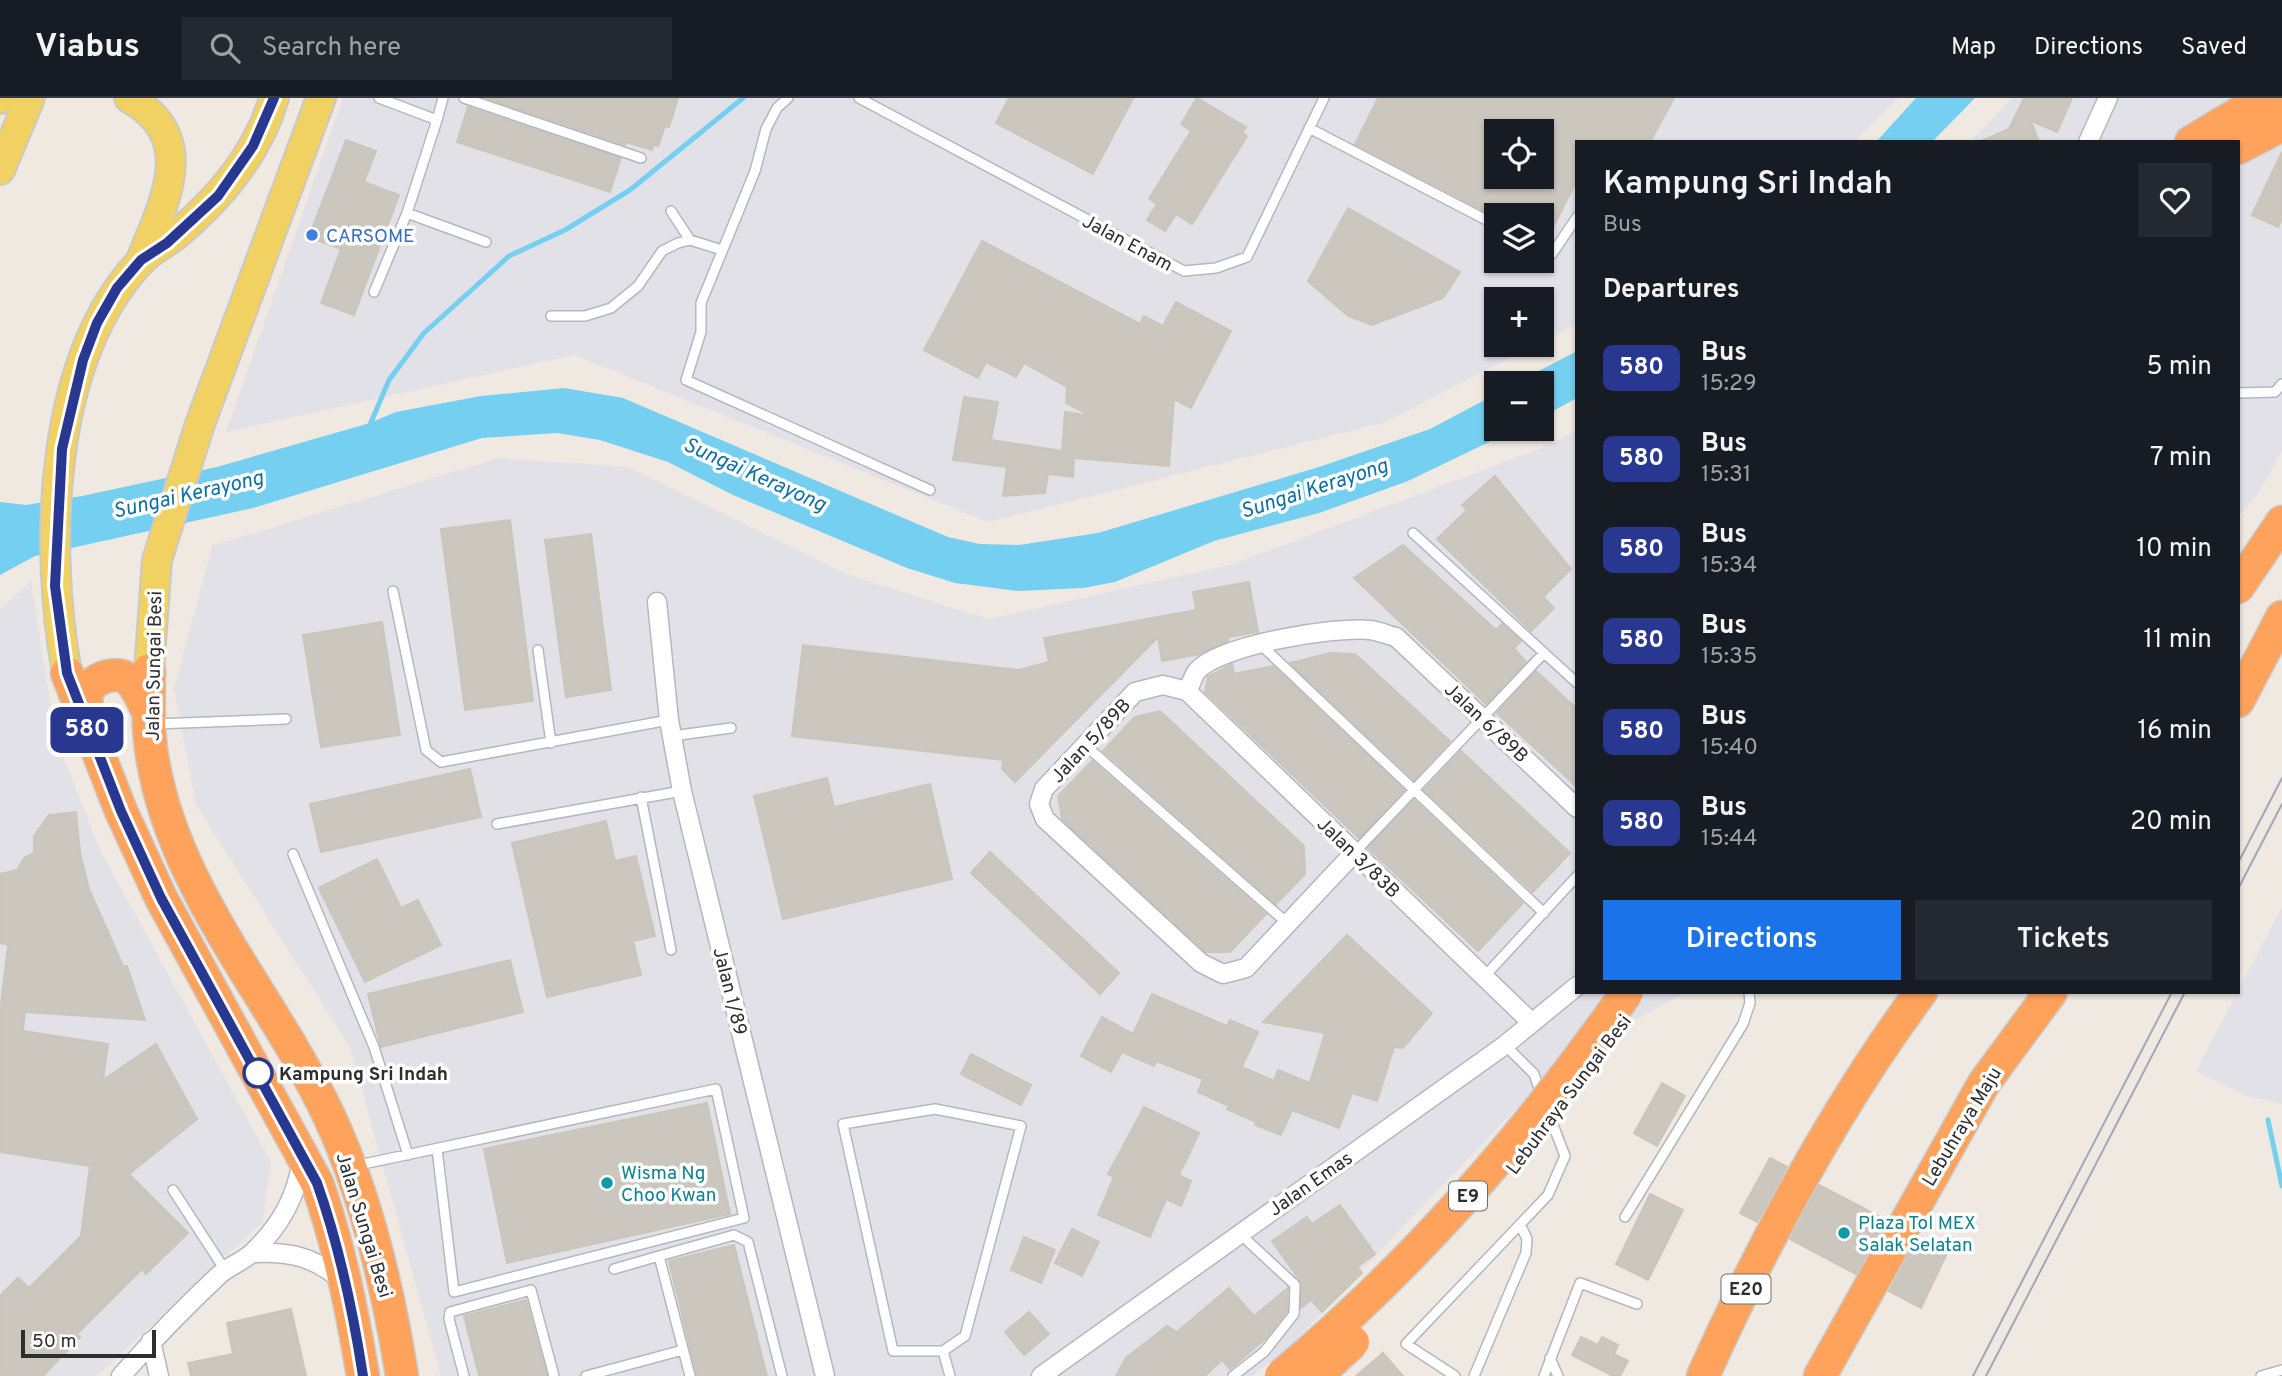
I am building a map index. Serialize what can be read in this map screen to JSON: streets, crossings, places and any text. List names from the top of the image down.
{
  "streets": {
    "highway": [
      "Jalan Sungai Besi",
      "Lebuhraya Sungai Besi",
      "Lebuhraya Maju",
      "E9",
      "E20"
    ],
    "street": [
      "Jalan 6/89B",
      "Jalan 5/89B",
      "Jalan 3/83B",
      "Jalan 1/89",
      "Jalan Emas"
    ],
    "lane": ["Jalan Enam"]
  },
  "crossings": [
    ["Jalan 5/89B", "Jalan 3/83B"],
    ["Jalan 3/83B", "Jalan Emas"]
  ],
  "water": ["Sungai Kerayong"],
  "places": [
    "CARSOME",
    "Kampung Sri Indah",
    "Wisma Ng Choo Kwan",
    "Plaza Tol MEX Salak Selatan"
  ],
  "lines": ["bus line 580"],
  "scale_bar": "50 m",
  "page": {
    "header": "Viabus",
    "search": "Search here",
    "nav": ["Map", "Directions", "Saved"],
    "on_map": "580",
    "map_buttons": ["+", "−"],
    "heading": [
      ["Kampung Sri Indah", "Bus"],
      "Departures"
    ],
    "list": [
      {
        "mark": "580",
        "name": "Bus",
        "note": "15:29",
        "value": "5 min"
      },
      {
        "mark": "580",
        "name": "Bus",
        "note": "15:31",
        "value": "7 min"
      },
      {
        "mark": "580",
        "name": "Bus",
        "note": "15:34",
        "value": "10 min"
      },
      {
        "mark": "580",
        "name": "Bus",
        "note": "15:35",
        "value": "11 min"
      },
      {
        "mark": "580",
        "name": "Bus",
        "note": "15:40",
        "value": "16 min"
      },
      {
        "mark": "580",
        "name": "Bus",
        "note": "15:44",
        "value": "20 min"
      }
    ],
    "buttons": ["Directions", "Tickets"],
    "scale": "50 m"
  }
}
